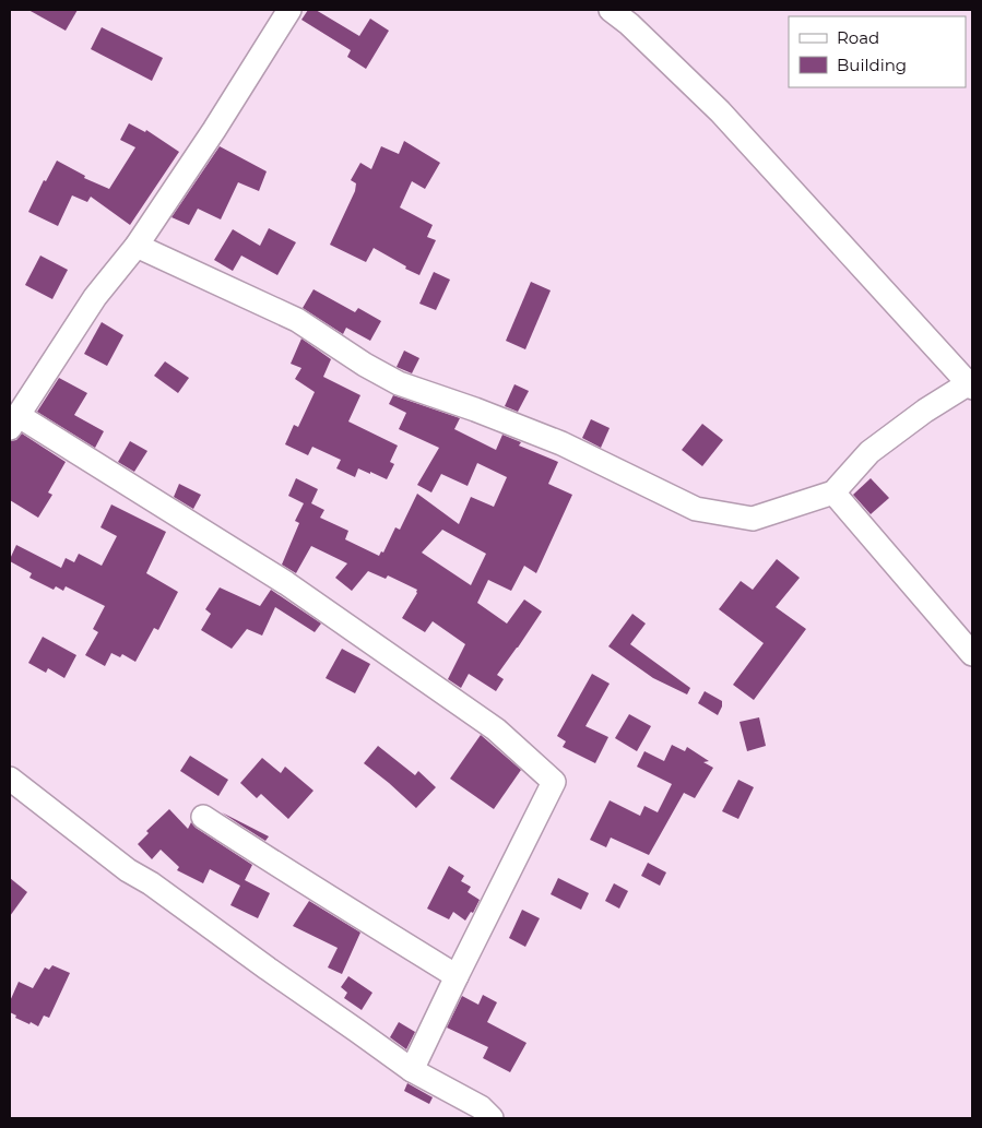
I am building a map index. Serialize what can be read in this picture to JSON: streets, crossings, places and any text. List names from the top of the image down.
{
  "legend": ["Road", "Building"]
}
